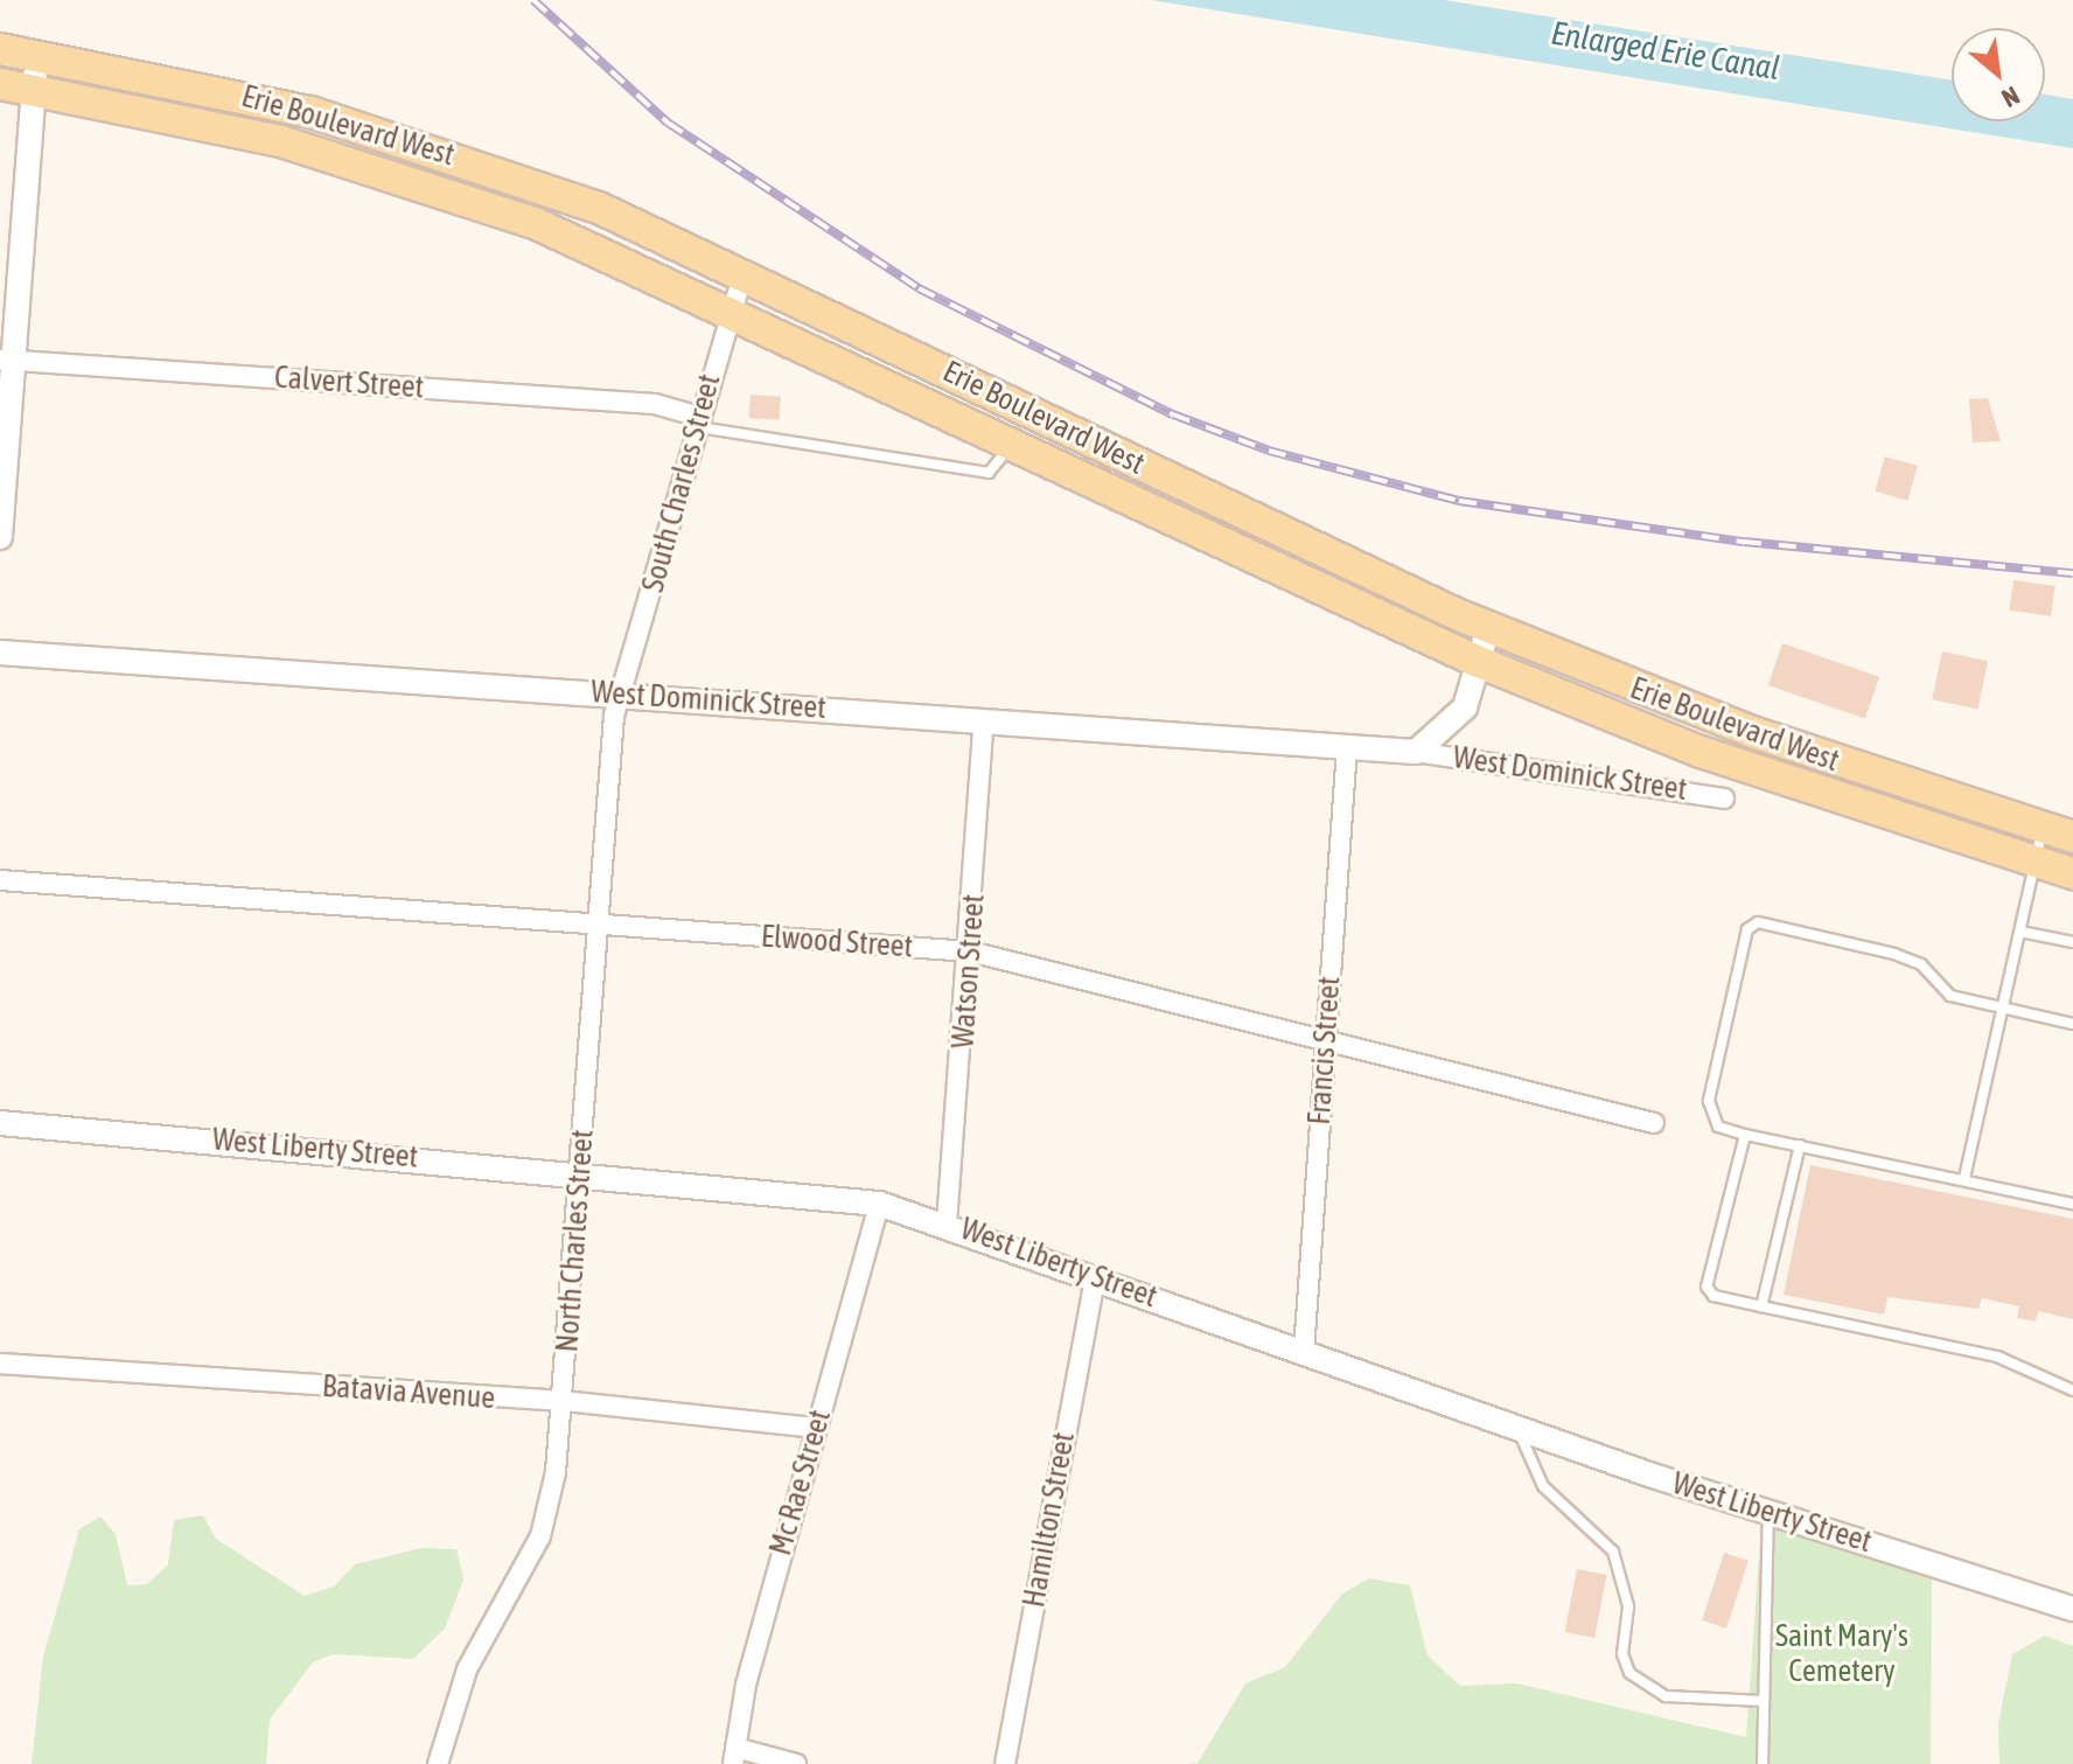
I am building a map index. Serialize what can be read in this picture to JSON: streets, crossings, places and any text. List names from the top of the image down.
{
  "streets": {
    "main road": ["Erie Boulevard West"],
    "street": [
      "Calvert Street",
      "South Charles Street",
      "West Dominick Street",
      "Elwood Street",
      "Watson Street",
      "Francis Street",
      "West Liberty Street",
      "North Charles Street",
      "Batavia Avenue",
      "Mc Rae Street",
      "Hamilton Street"
    ]
  },
  "crossings": [
    ["Erie Boulevard West", "South Charles Street"],
    ["Erie Boulevard West", "West Dominick Street"],
    ["Calvert Street", "South Charles Street"],
    ["South Charles Street", "West Dominick Street"],
    ["South Charles Street", "North Charles Street"],
    ["West Dominick Street", "Watson Street"],
    ["West Dominick Street", "Francis Street"],
    ["West Dominick Street", "North Charles Street"],
    ["Elwood Street", "Watson Street"],
    ["Elwood Street", "Francis Street"],
    ["Elwood Street", "North Charles Street"],
    ["Watson Street", "West Liberty Street"],
    ["Francis Street", "West Liberty Street"],
    ["West Liberty Street", "North Charles Street"],
    ["West Liberty Street", "Mc Rae Street"],
    ["West Liberty Street", "Hamilton Street"],
    ["North Charles Street", "Batavia Avenue"],
    ["Batavia Avenue", "Mc Rae Street"]
  ],
  "water": ["Enlarged Erie Canal"],
  "parks": ["Saint Mary's Cemetery"],
  "north": "bottom right"
}
